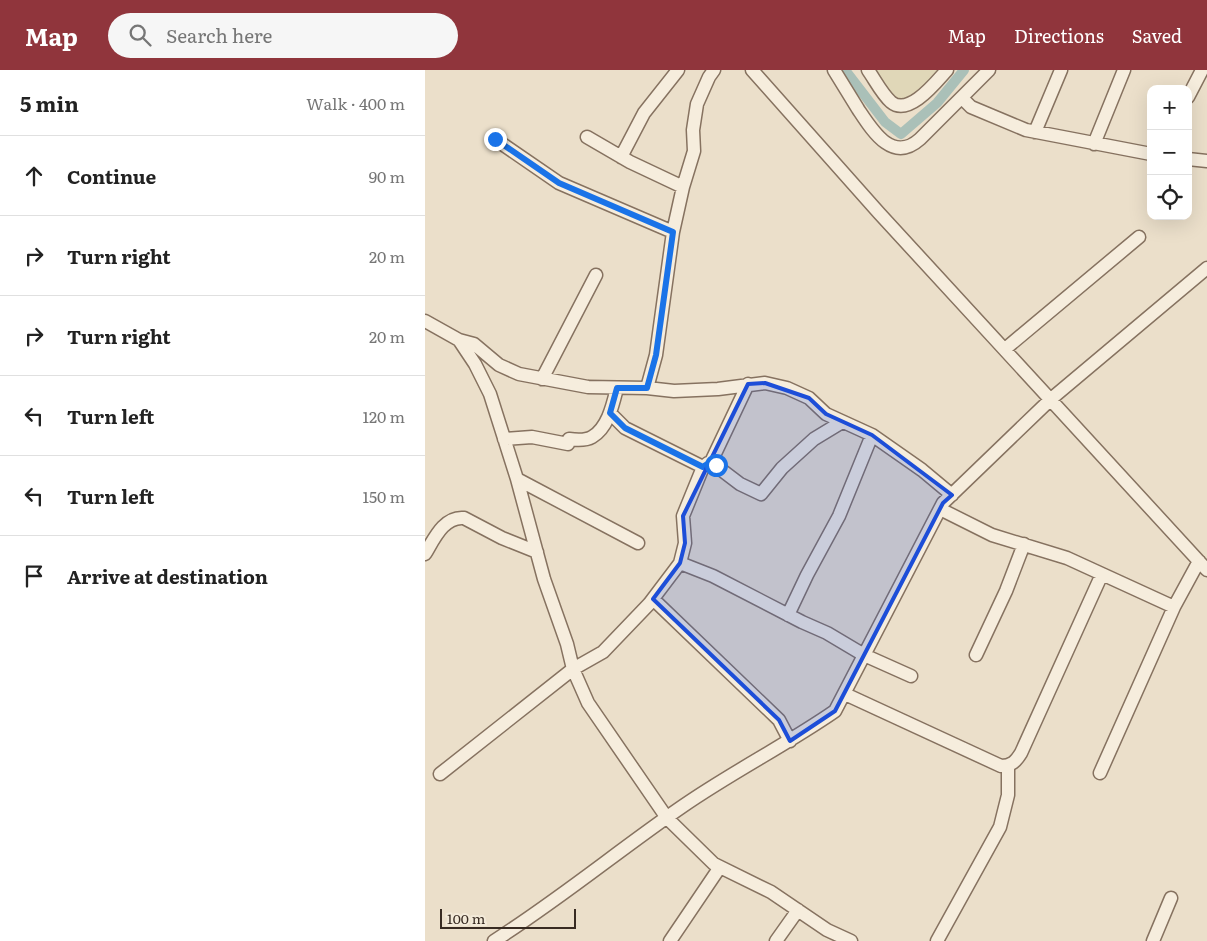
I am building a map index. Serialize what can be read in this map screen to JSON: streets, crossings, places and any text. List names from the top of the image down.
{
  "scale_bar": "100 m",
  "page": {
    "header": "Map",
    "search": "Search here",
    "nav": ["Map", "Directions", "Saved"],
    "heading": ["5 min", "Walk · 400 m"],
    "map_buttons": ["+", "−"],
    "list": [
      ["Continue", "90 m"],
      ["Turn right", "20 m"],
      ["Turn right", "20 m"],
      ["Turn left", "120 m"],
      ["Turn left", "150 m"],
      "Arrive at destination"
    ],
    "scale": "100 m"
  }
}
